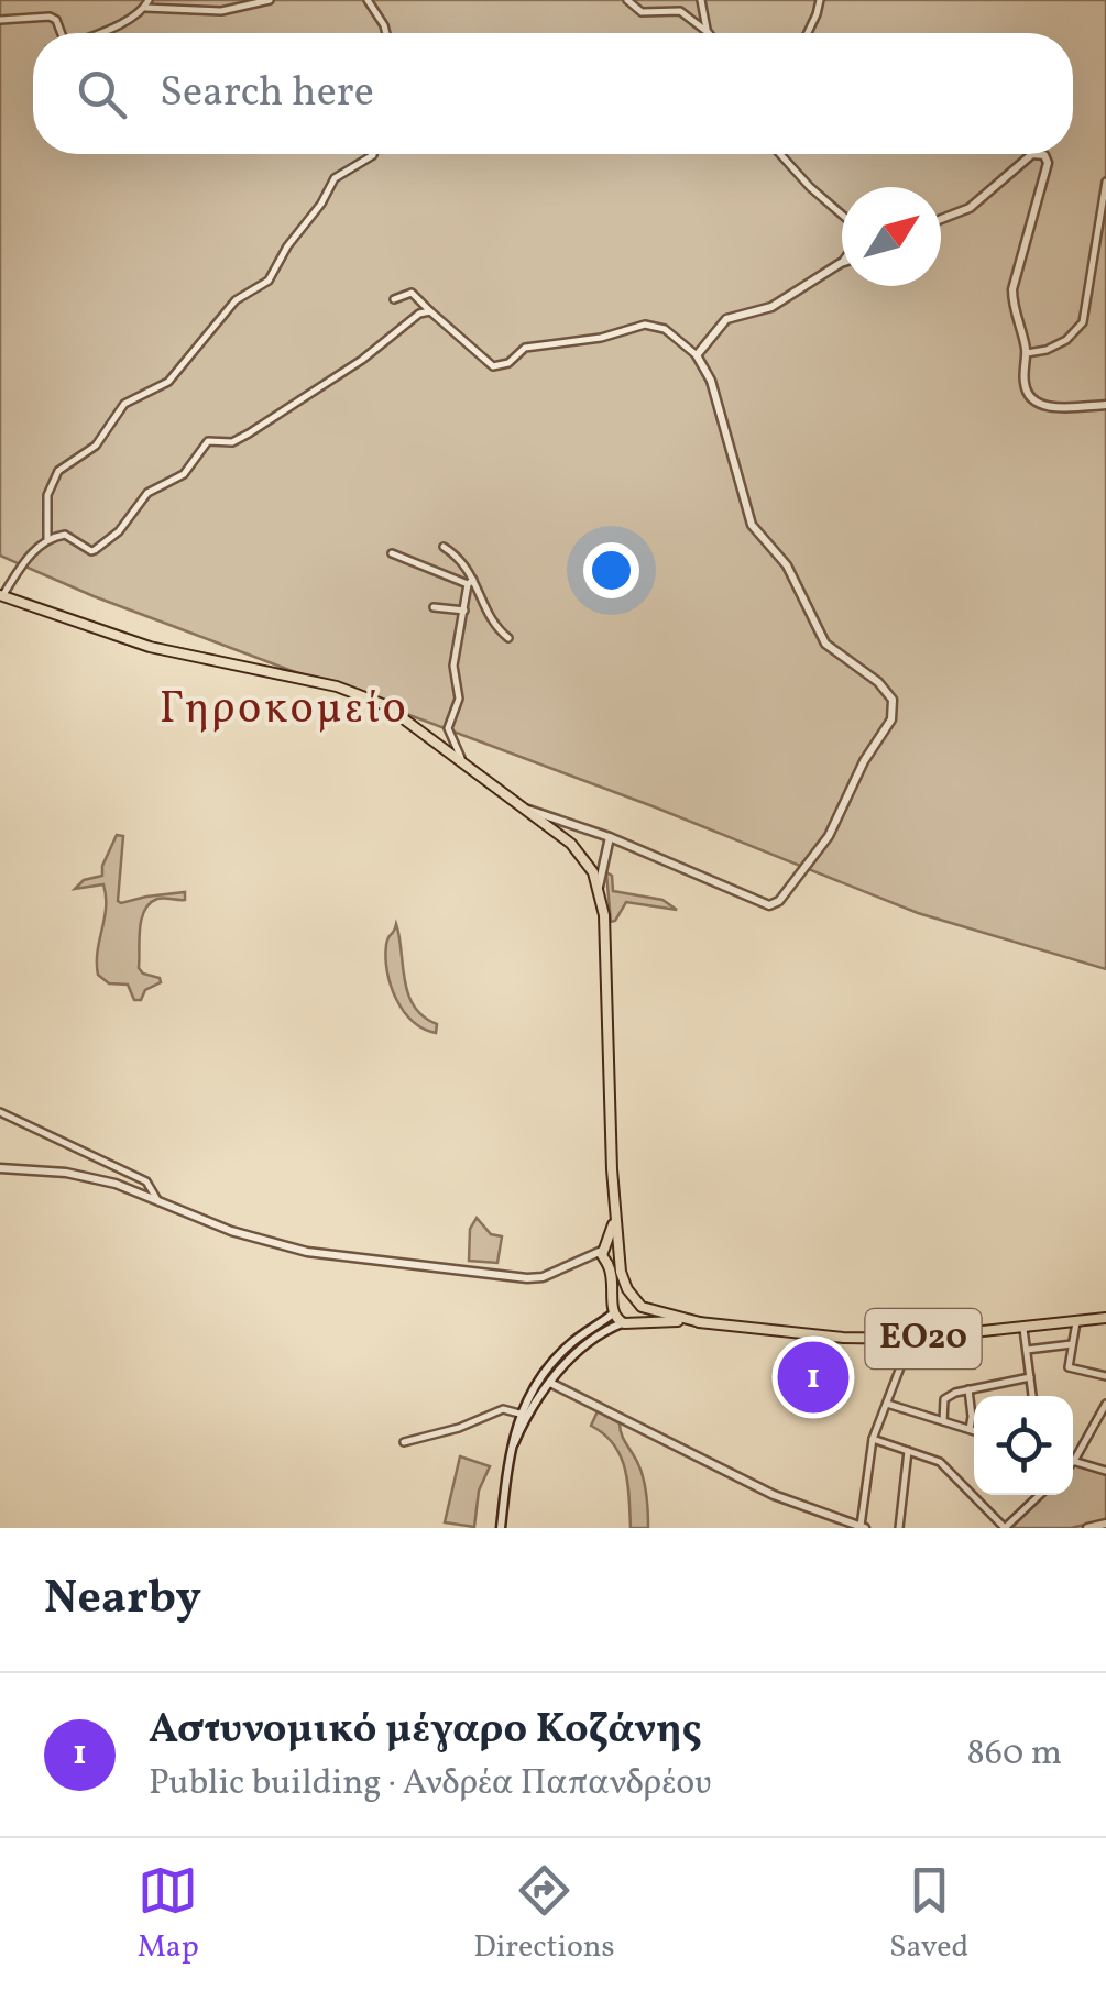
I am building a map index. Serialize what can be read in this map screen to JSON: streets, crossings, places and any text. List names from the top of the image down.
{
  "streets": {
    "main road": ["ΕΟ20"]
  },
  "districts": ["Γηροκομείο"],
  "north": "top right",
  "page": {
    "search": "Search here",
    "pins": "1",
    "heading": "Nearby",
    "list": [
      {
        "mark": "1",
        "name": "Αστυνομικό μέγαρο Κοζάνης",
        "note": "Public building · Ανδρέα Παπανδρέου",
        "value": "860 m"
      }
    ],
    "nav": ["Map", "Directions", "Saved"]
  }
}
